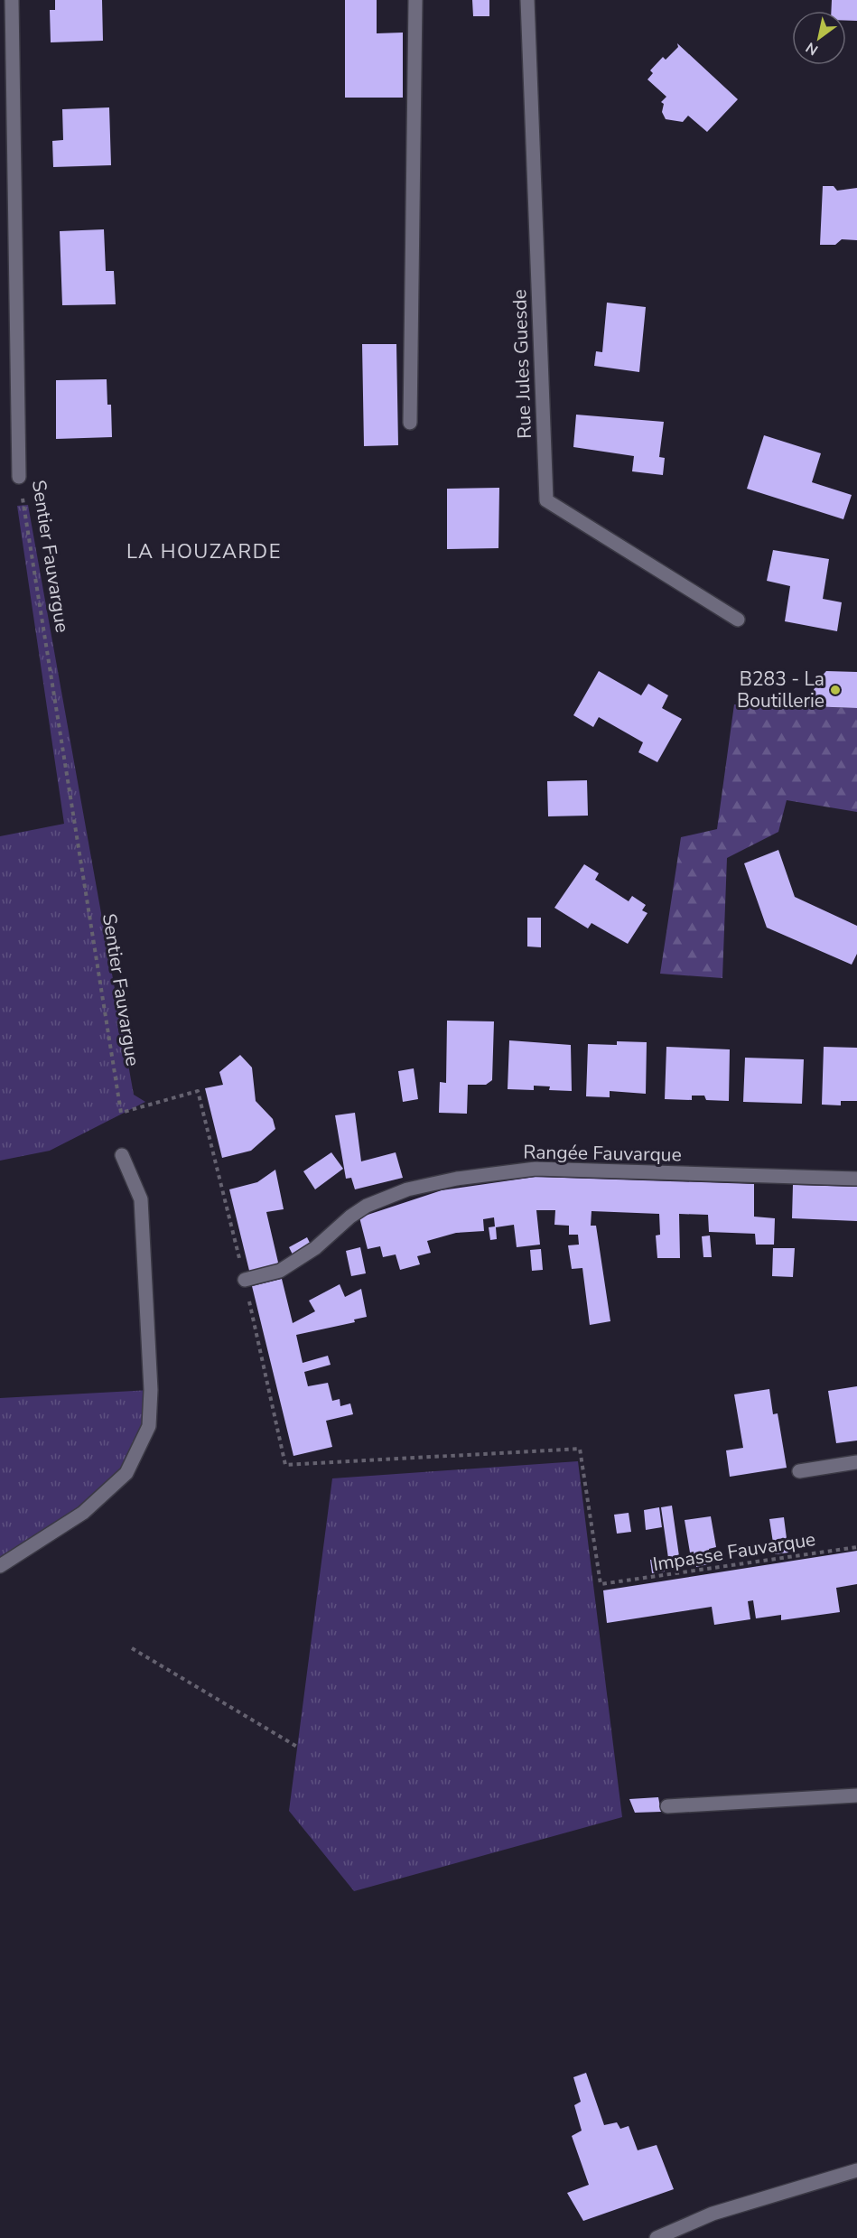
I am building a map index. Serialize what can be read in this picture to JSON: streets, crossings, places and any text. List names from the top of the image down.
{
  "streets": {
    "street": ["Rue Jules Guesde", "Sentier Fauvargue", "Rangée Fauvarque"],
    "path": ["Impasse Fauvarque"]
  },
  "crossings": [
    ["Sentier Fauvargue", "Rangée Fauvarque"],
    ["Sentier Fauvargue", "Impasse Fauvarque"],
    ["Rangée Fauvarque", "Impasse Fauvarque"]
  ],
  "districts": ["LA HOUZARDE"],
  "places": ["B283 - La Boutillerie"],
  "north": "bottom left"
}
